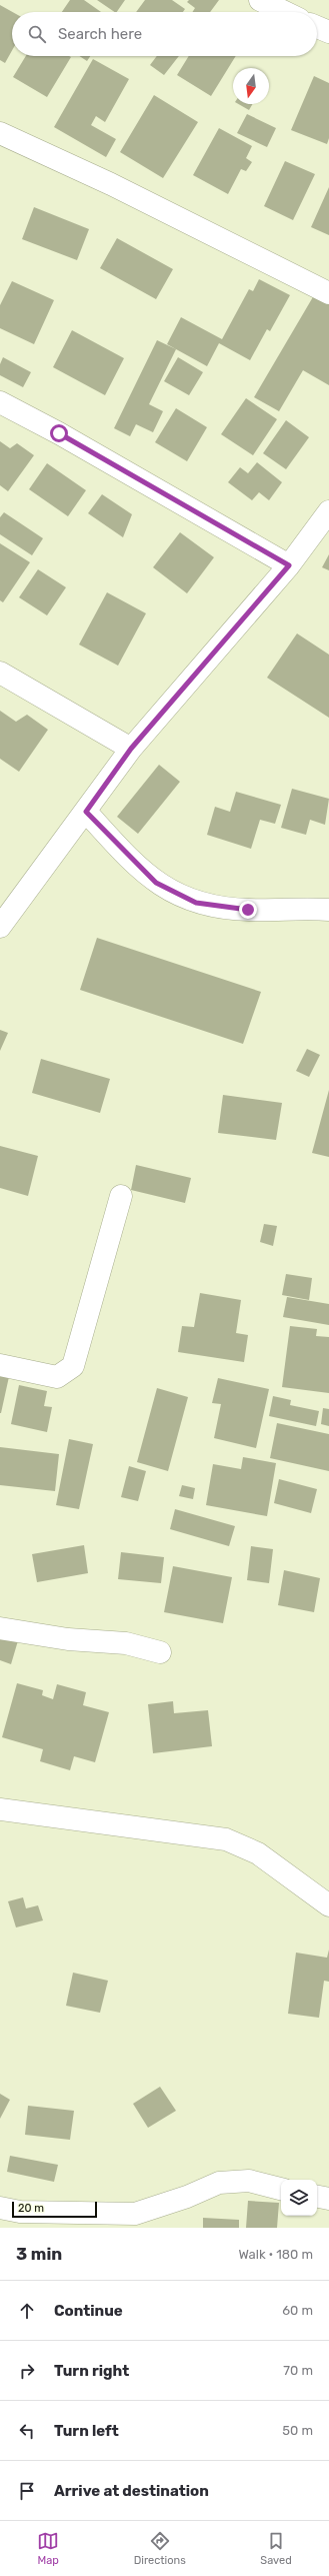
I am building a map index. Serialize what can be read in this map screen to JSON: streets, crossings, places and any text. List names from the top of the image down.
{
  "scale_bar": "20 m",
  "north": "bottom",
  "page": {
    "search": "Search here",
    "scale": "20 m",
    "heading": ["3 min", "Walk · 180 m"],
    "list": [
      ["Continue", "60 m"],
      ["Turn right", "70 m"],
      ["Turn left", "50 m"],
      "Arrive at destination"
    ],
    "nav": ["Map", "Directions", "Saved"]
  }
}
